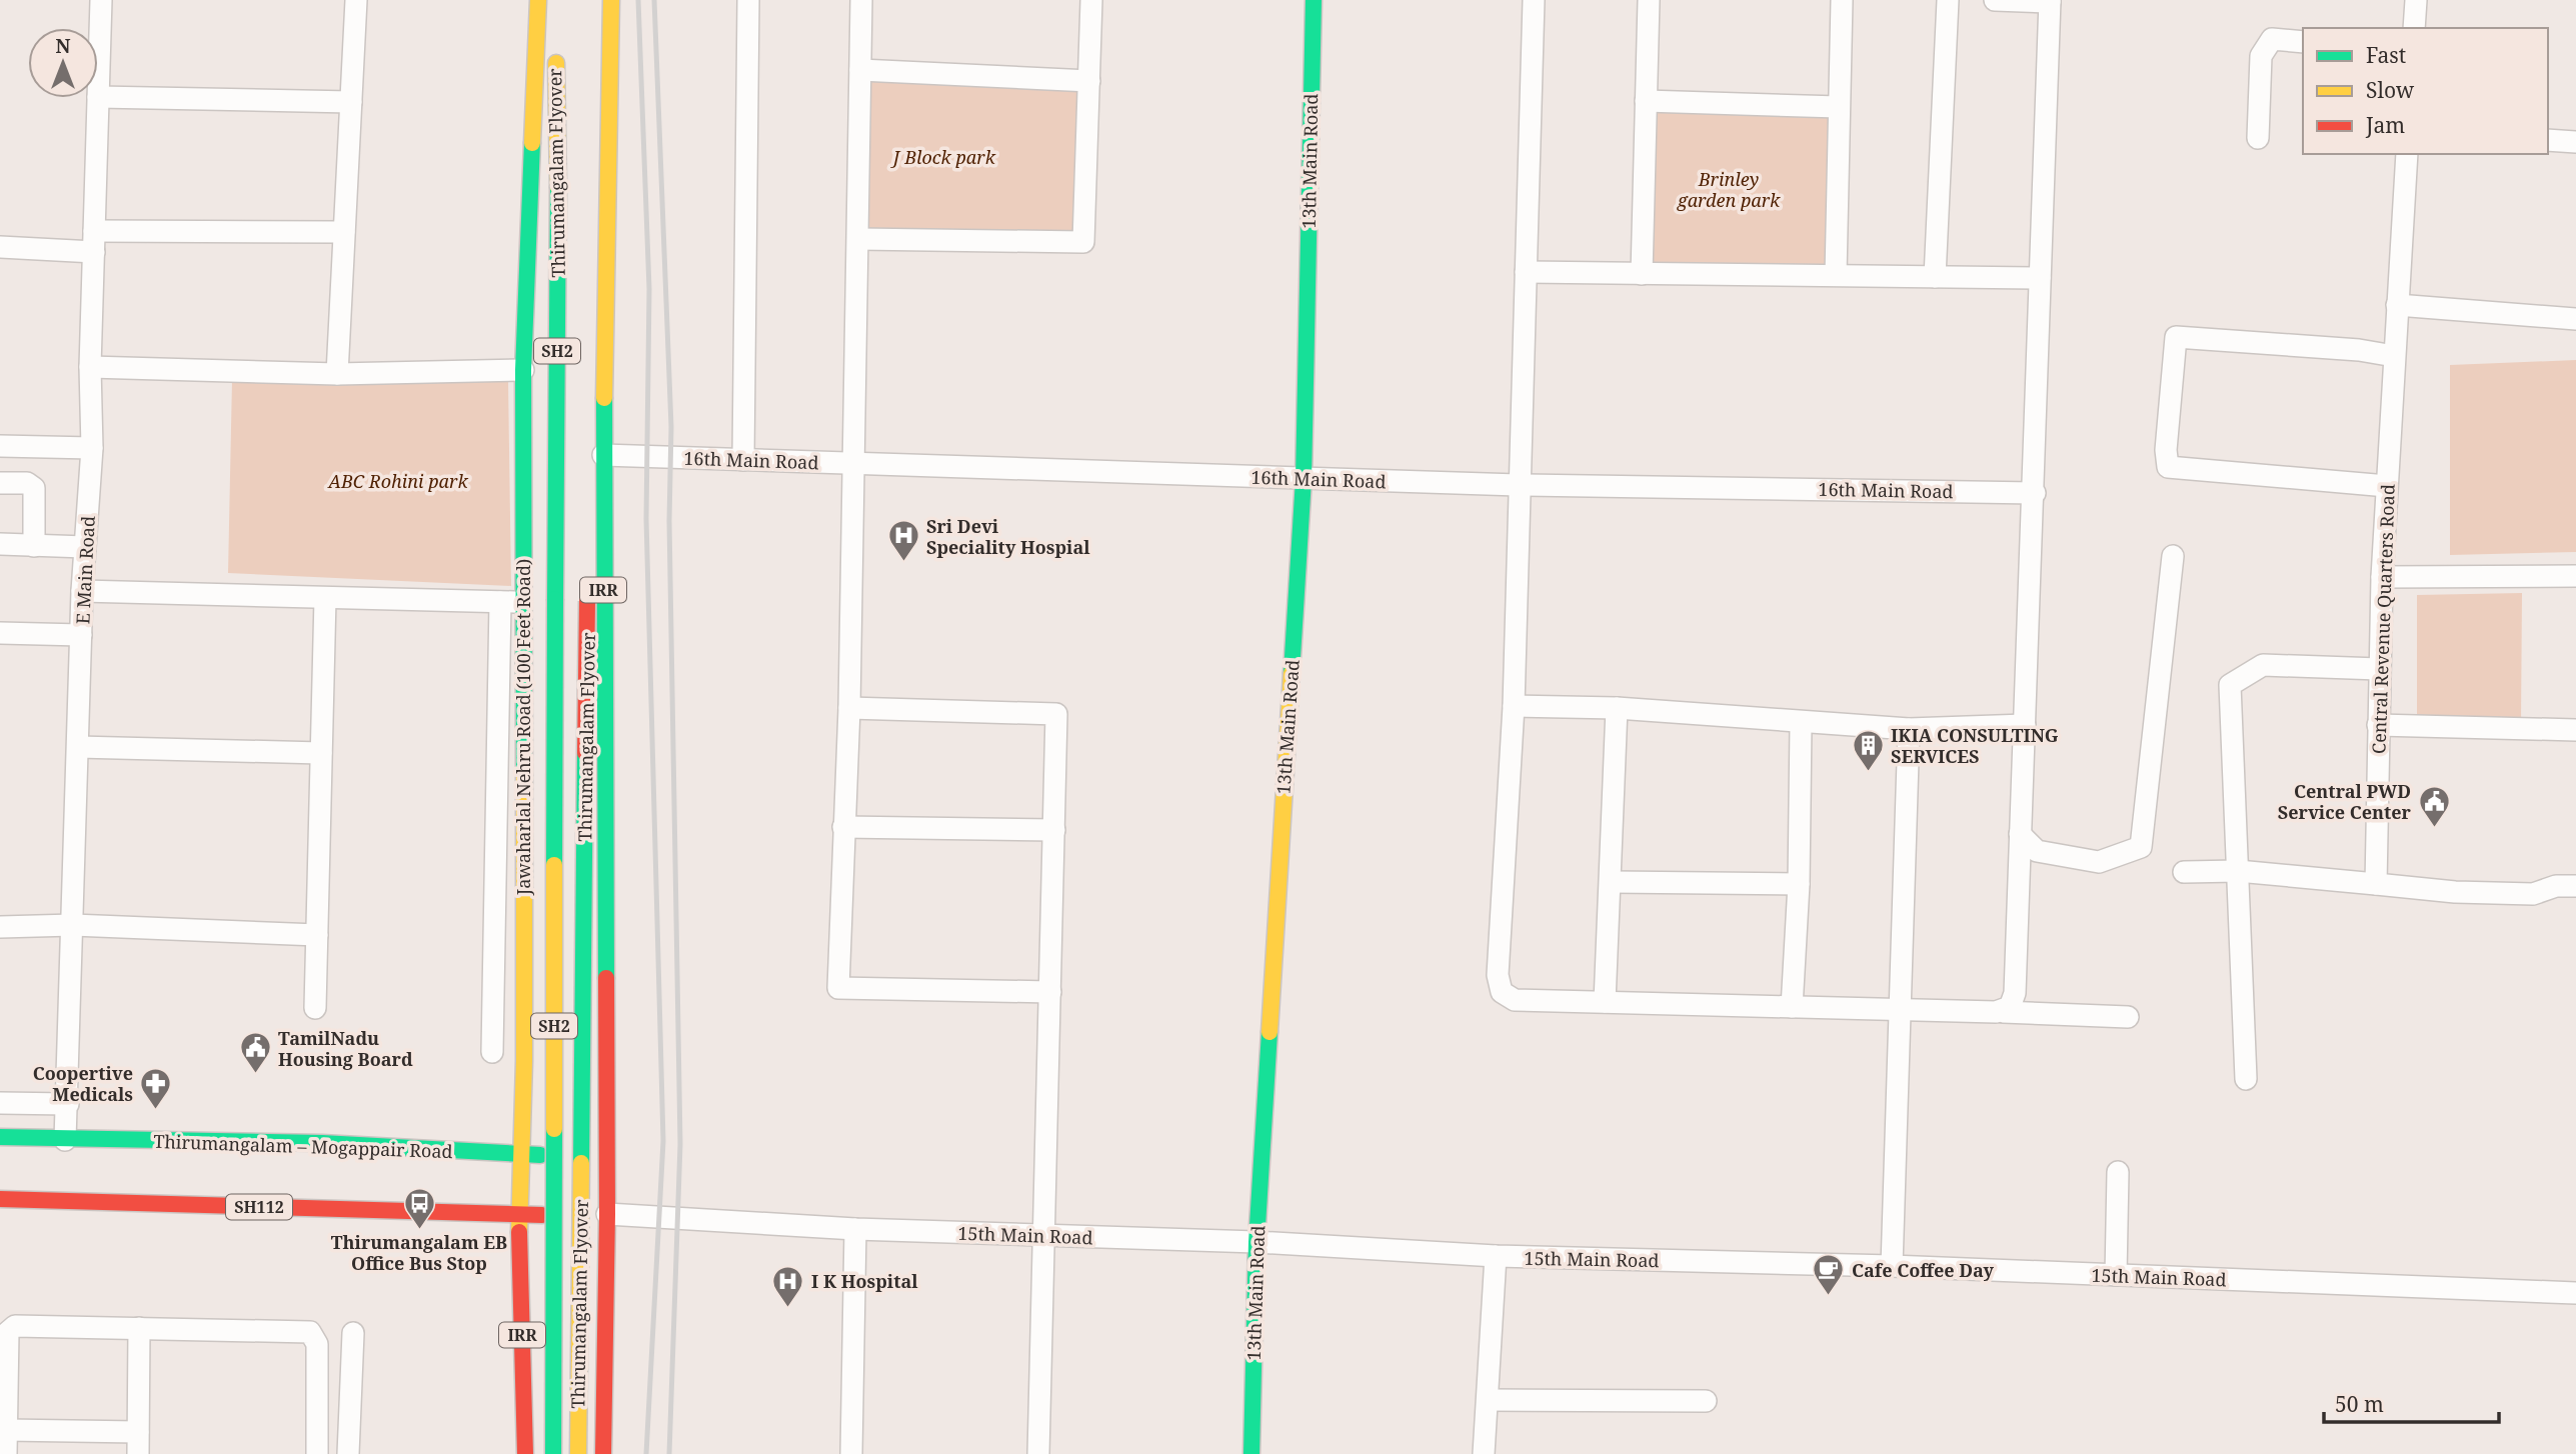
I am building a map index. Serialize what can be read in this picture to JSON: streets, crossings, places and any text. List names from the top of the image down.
{
  "streets": {
    "main road": [
      "13th Main Road",
      "Thirumangalam Flyover",
      "SH2",
      "IRR",
      "Jawaharlal Nehru Road (100 Feet Road)",
      "Thirumangalam – Mogappair Road",
      "SH112"
    ],
    "street": [
      "16th Main Road",
      "E Main Road",
      "Central Revenue Quarters Road",
      "15th Main Road"
    ]
  },
  "crossings": [
    ["13th Main Road", "16th Main Road"],
    ["13th Main Road", "15th Main Road"],
    ["Thirumangalam Flyover", "IRR"],
    ["Thirumangalam Flyover", "Jawaharlal Nehru Road (100 Feet Road)"],
    ["16th Main Road", "IRR"],
    ["E Main Road", "Thirumangalam – Mogappair Road"],
    ["IRR", "Thirumangalam – Mogappair Road"],
    ["IRR", "SH112"],
    ["IRR", "15th Main Road"],
    ["Jawaharlal Nehru Road (100 Feet Road)", "Thirumangalam – Mogappair Road"],
    ["Jawaharlal Nehru Road (100 Feet Road)", "SH112"],
    ["SH112", "15th Main Road"]
  ],
  "parks": ["J Block park", "Brinley garden park", "ABC Rohini park"],
  "places": {
    "hospital": ["Sri Devi Speciality Hospial", "I K Hospital"],
    "building": ["IKIA CONSULTING SERVICES"],
    "public building": ["Central PWD Service Center", "TamilNadu Housing Board"],
    "pharmacy": ["Coopertive Medicals"],
    "bus stop": ["Thirumangalam EB Office Bus Stop"],
    "cafe": ["Cafe Coffee Day"]
  },
  "legend": ["Fast", "Slow", "Jam"],
  "scale_bar": "50 m",
  "north": "top"
}
